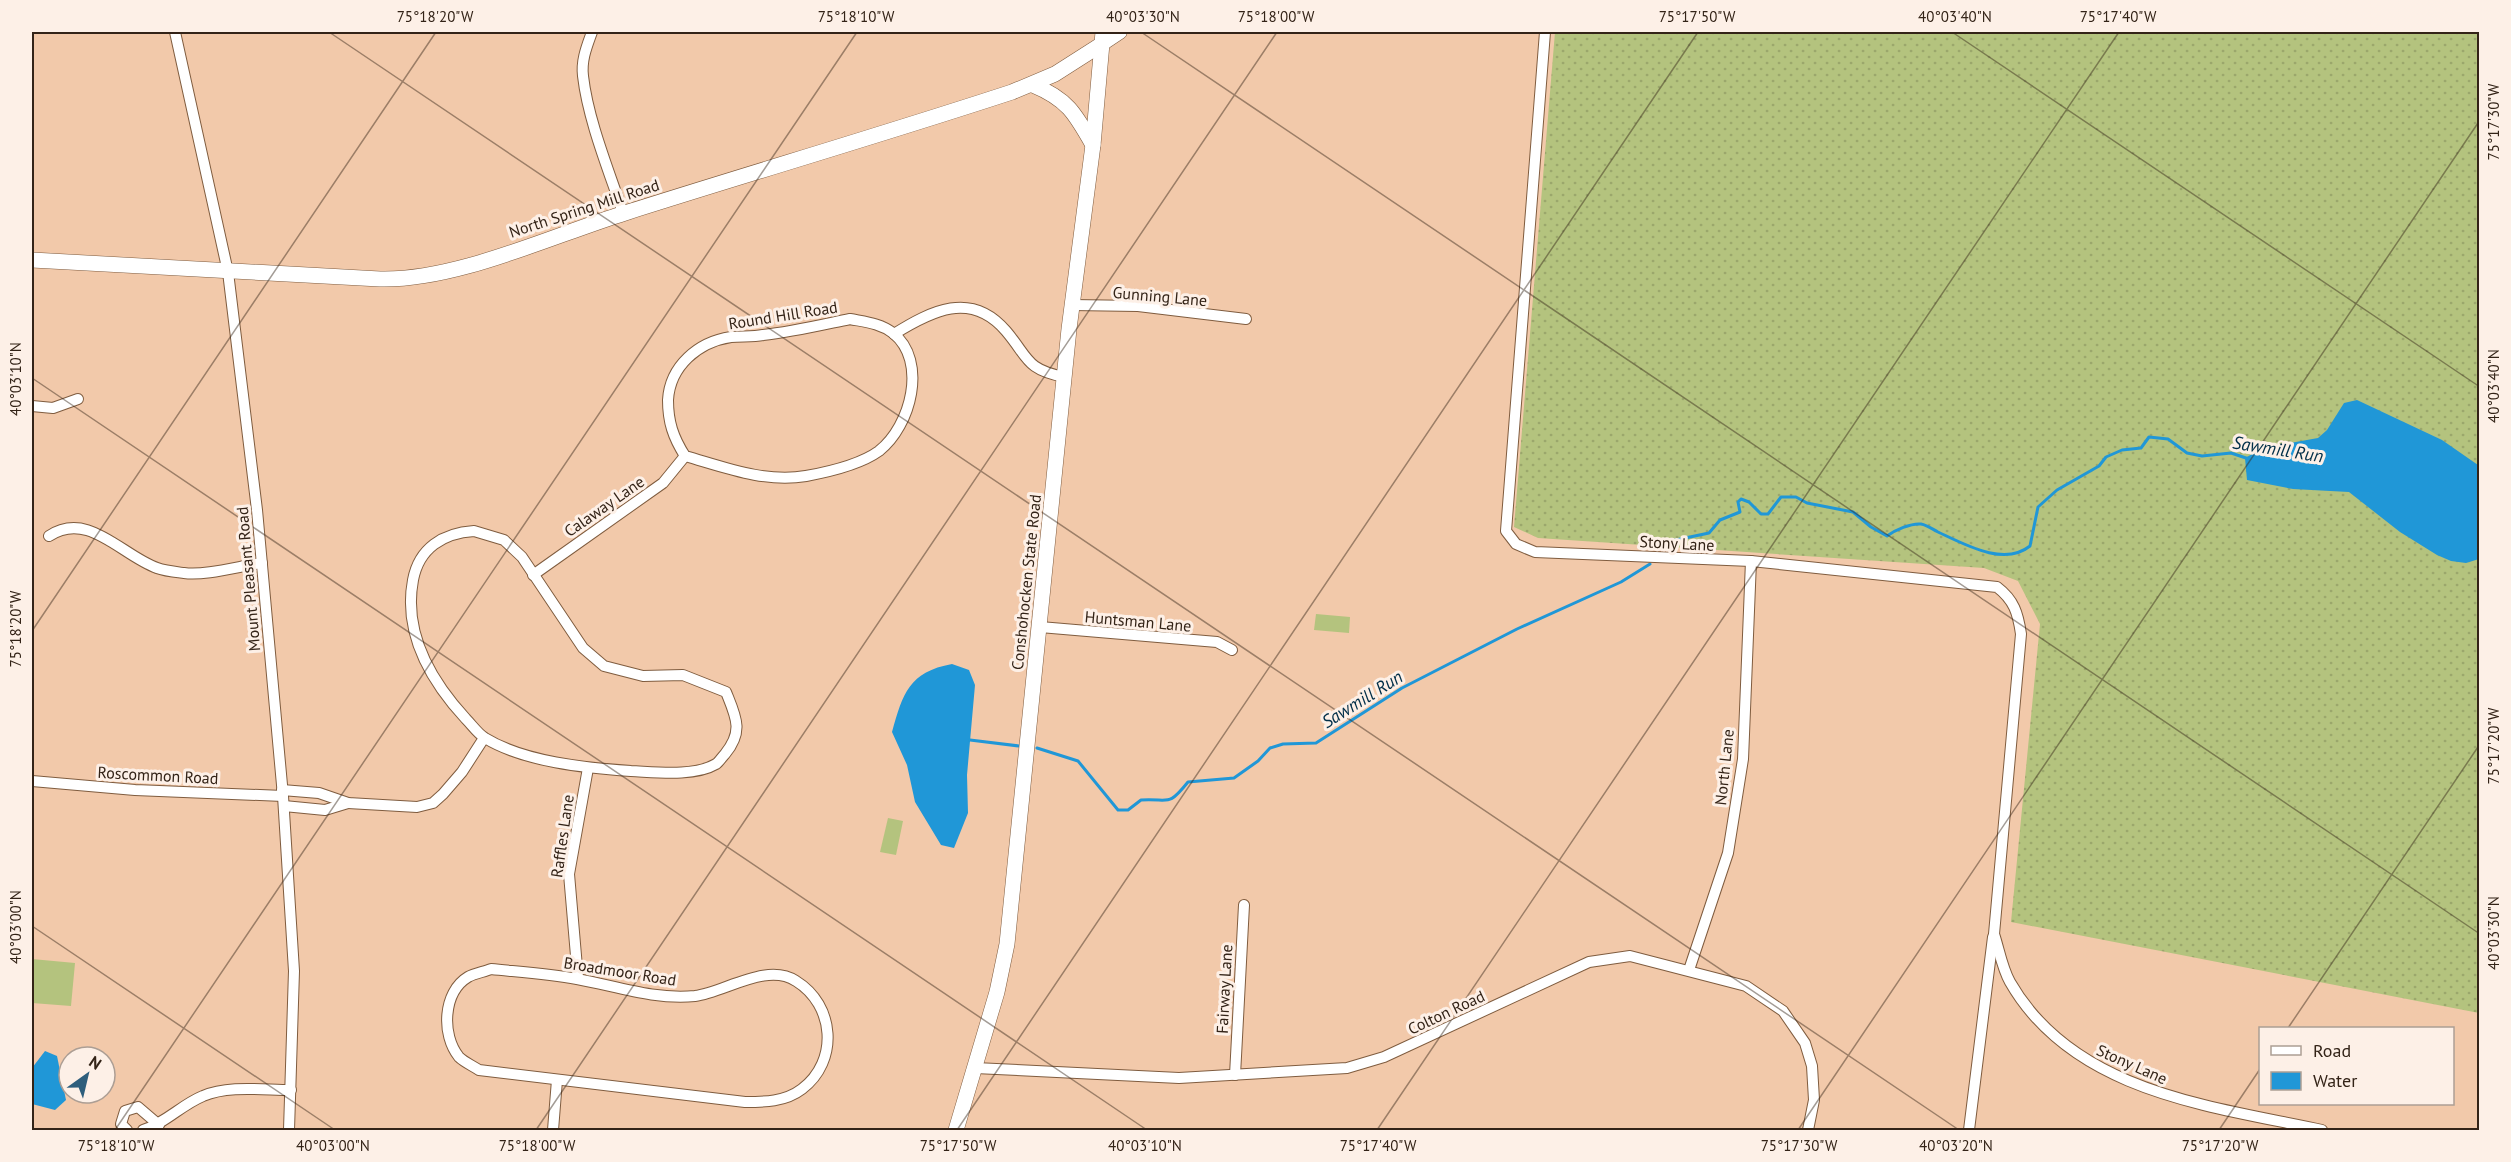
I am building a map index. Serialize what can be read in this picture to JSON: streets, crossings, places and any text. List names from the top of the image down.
{
  "streets": {
    "main road": ["North Spring Mill Road", "Conshohocken State Road"],
    "street": [
      "Gunning Lane",
      "Round Hill Road",
      "Calaway Lane",
      "Stony Lane",
      "Mount Pleasant Road",
      "Huntsman Lane",
      "North Lane",
      "Roscommon Road",
      "Raffles Lane",
      "Broadmoor Road",
      "Fairway Lane",
      "Colton Road"
    ]
  },
  "crossings": [
    ["North Spring Mill Road", "Mount Pleasant Road"],
    ["North Spring Mill Road", "Conshohocken State Road"],
    ["Gunning Lane", "Conshohocken State Road"],
    ["Round Hill Road", "Calaway Lane"],
    ["Stony Lane", "North Lane"],
    ["Mount Pleasant Road", "Roscommon Road"],
    ["Conshohocken State Road", "Huntsman Lane"],
    ["Conshohocken State Road", "Colton Road"],
    ["North Lane", "Colton Road"],
    ["Raffles Lane", "Broadmoor Road"],
    ["Fairway Lane", "Colton Road"]
  ],
  "water": ["Sawmill Run"],
  "legend": ["Road", "Water"],
  "north": "top right",
  "coordinates": [
    "75°18'20\"W",
    "75°18'10\"W",
    "40°03'30\"N",
    "75°18'00\"W",
    "75°17'50\"W",
    "40°03'40\"N",
    "75°17'40\"W",
    "75°17'30\"W",
    "40°03'10\"N",
    "75°17'20\"W",
    "40°03'00\"N",
    "40°03'20\"N"
  ]
}
